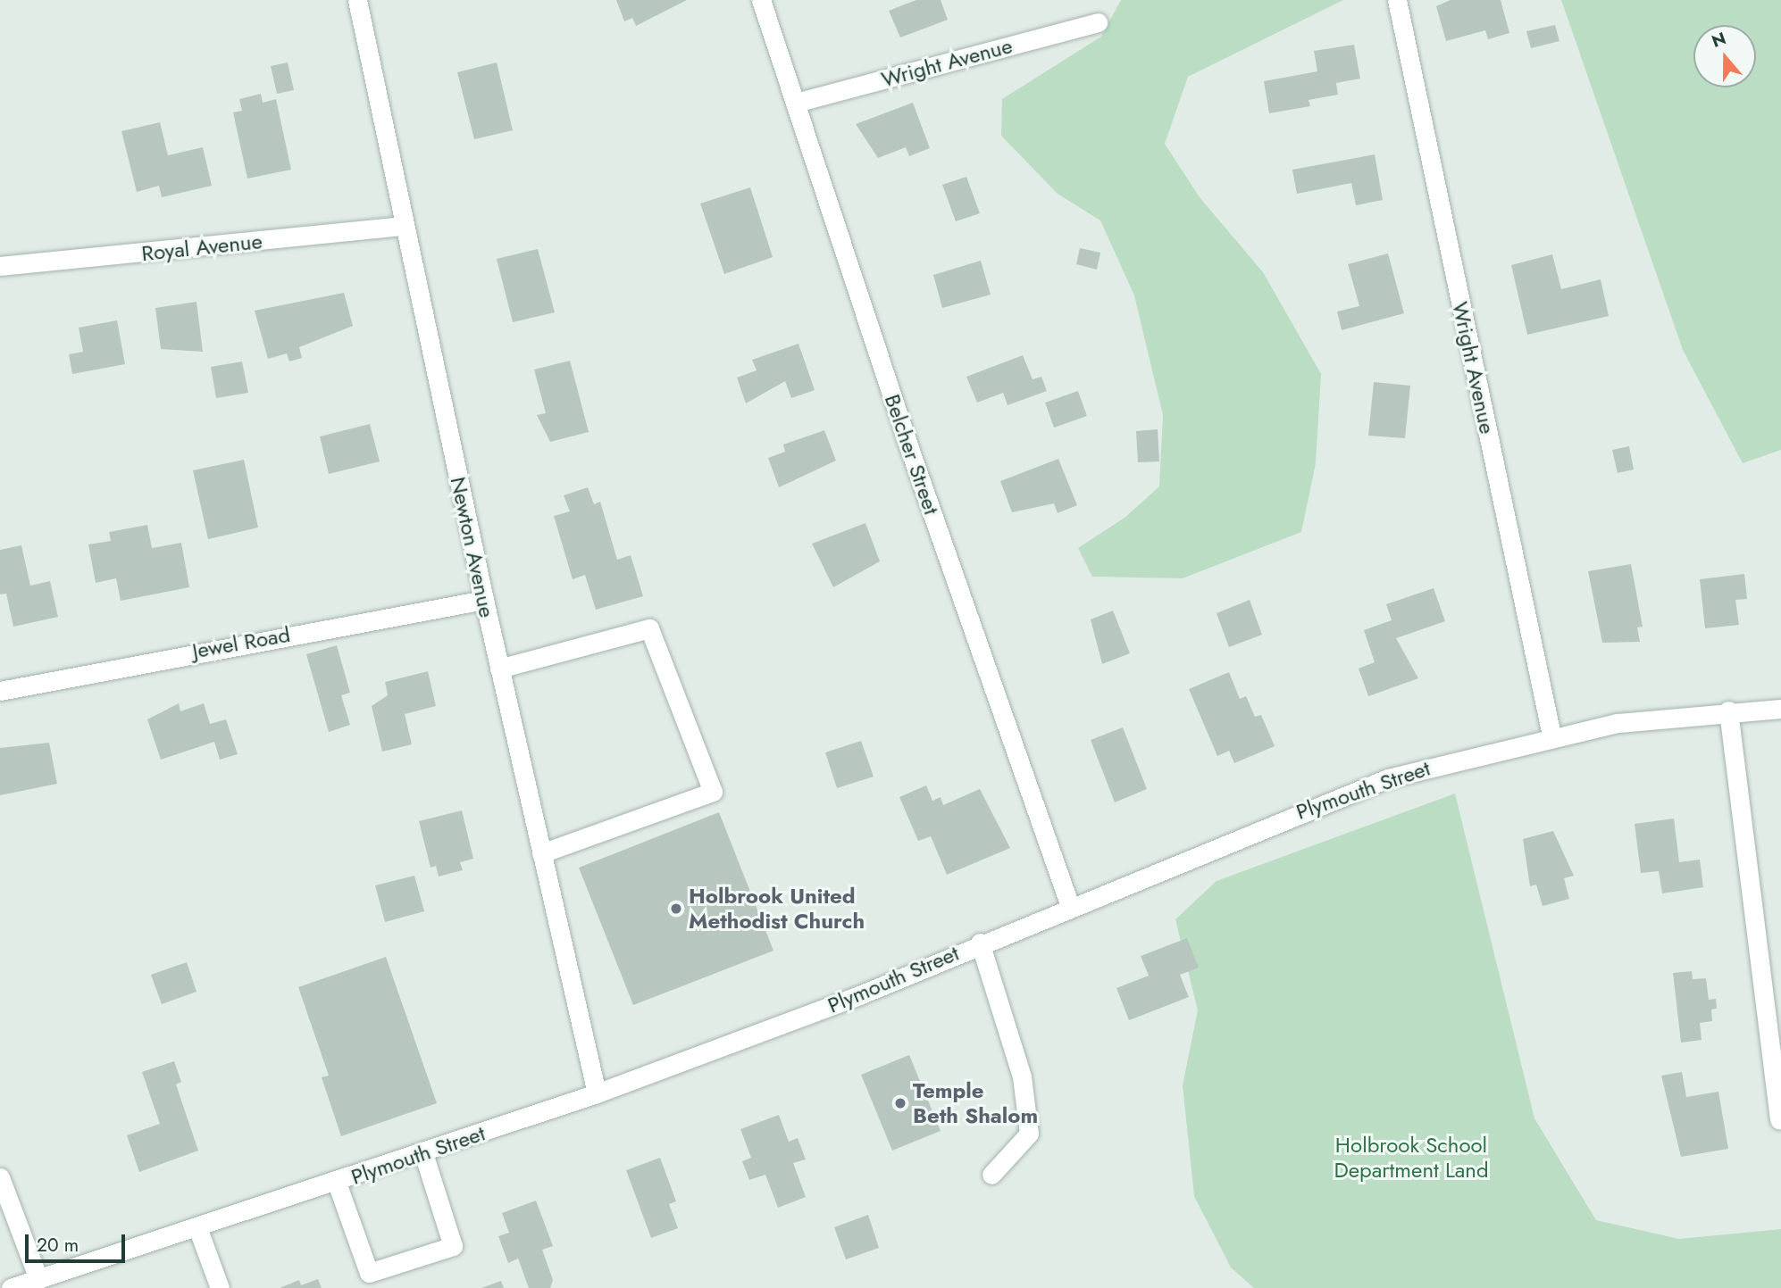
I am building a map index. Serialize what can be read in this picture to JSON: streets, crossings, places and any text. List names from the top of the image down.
{
  "streets": {
    "street": [
      "Wright Avenue",
      "Royal Avenue",
      "Belcher Street",
      "Newton Avenue",
      "Jewel Road",
      "Plymouth Street"
    ]
  },
  "crossings": [
    ["Wright Avenue", "Belcher Street"],
    ["Wright Avenue", "Plymouth Street"],
    ["Royal Avenue", "Newton Avenue"],
    ["Belcher Street", "Plymouth Street"],
    ["Newton Avenue", "Jewel Road"],
    ["Newton Avenue", "Plymouth Street"]
  ],
  "parks": ["Holbrook School Department Land"],
  "places": ["Holbrook United Methodist Church", "Temple Beth Shalom"],
  "scale_bar": "20 m",
  "north": "top"
}
